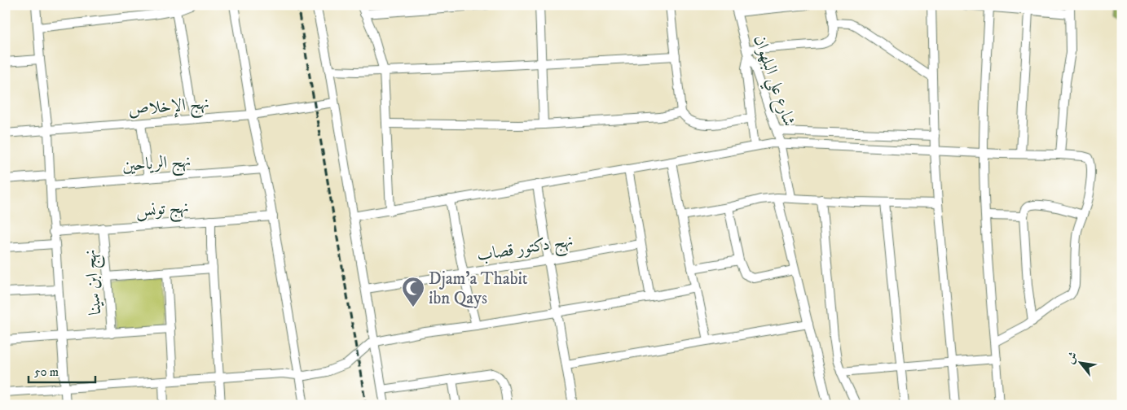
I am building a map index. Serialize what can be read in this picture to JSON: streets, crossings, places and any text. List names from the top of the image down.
{
  "streets": {
    "street": [
      "شارع علي البلهوان",
      "نهج الإخلاص",
      "نهج الرياحين",
      "نهج تونس",
      "نهج دكتور قصاب",
      "نهج ابن سينا"
    ]
  },
  "crossings": [
    ["نهج تونس", "نهج ابن سينا"]
  ],
  "places": {
    "mosque": ["Djam'a Thabit ibn Qays"]
  },
  "scale_bar": "50 m",
  "north": "top left"
}
